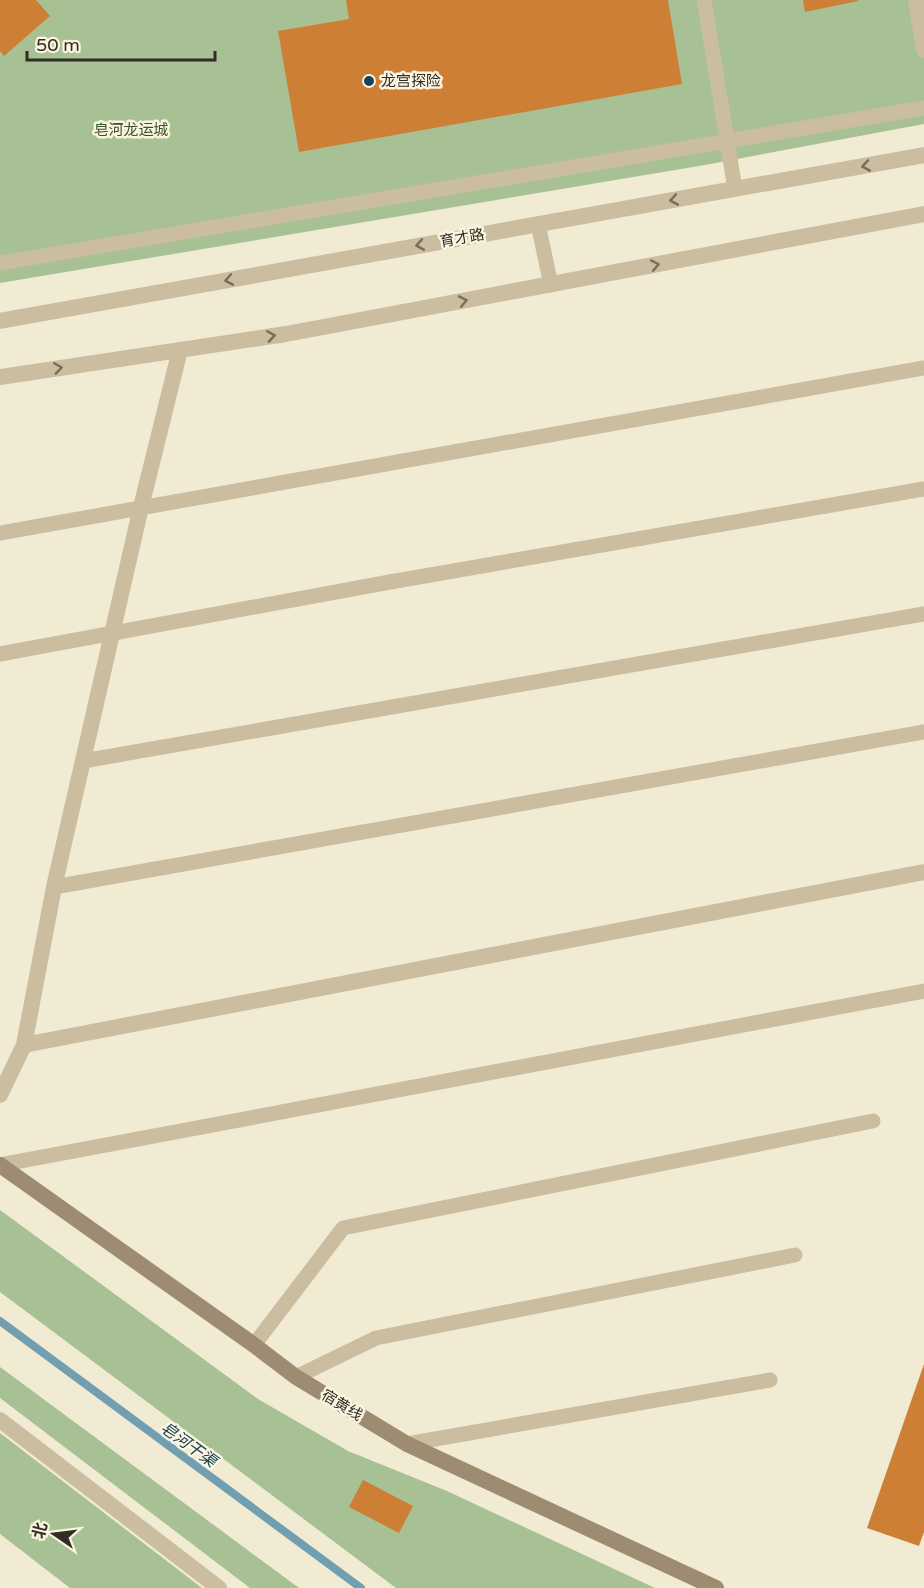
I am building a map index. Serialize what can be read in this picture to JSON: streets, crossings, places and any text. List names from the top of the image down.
{
  "streets": {
    "main road": ["宿黄线"],
    "street": ["育才路"]
  },
  "water": ["皂河干渠"],
  "parks": ["皂河龙运城"],
  "places": ["龙宫探险"],
  "scale_bar": "50 m",
  "north": "left"
}
